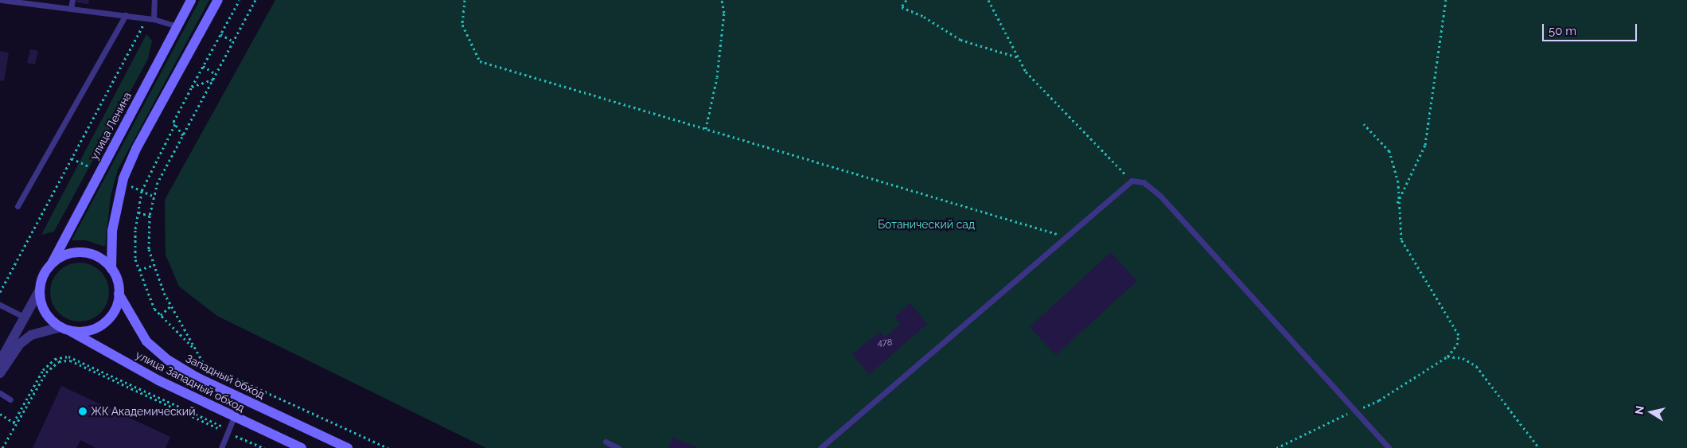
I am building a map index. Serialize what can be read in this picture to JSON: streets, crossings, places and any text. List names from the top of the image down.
{
  "streets": {
    "main road": ["улица Ленина", "Западный обход", "улица Западный обход"]
  },
  "crossings": [
    ["улица Ленина", "Западный обход"],
    ["улица Ленина", "улица Западный обход"],
    ["Западный обход", "улица Западный обход"]
  ],
  "parks": ["Ботанический сад"],
  "places": ["ЖК Академический"],
  "house_numbers": ["478"],
  "scale_bar": "50 m",
  "north": "left"
}
